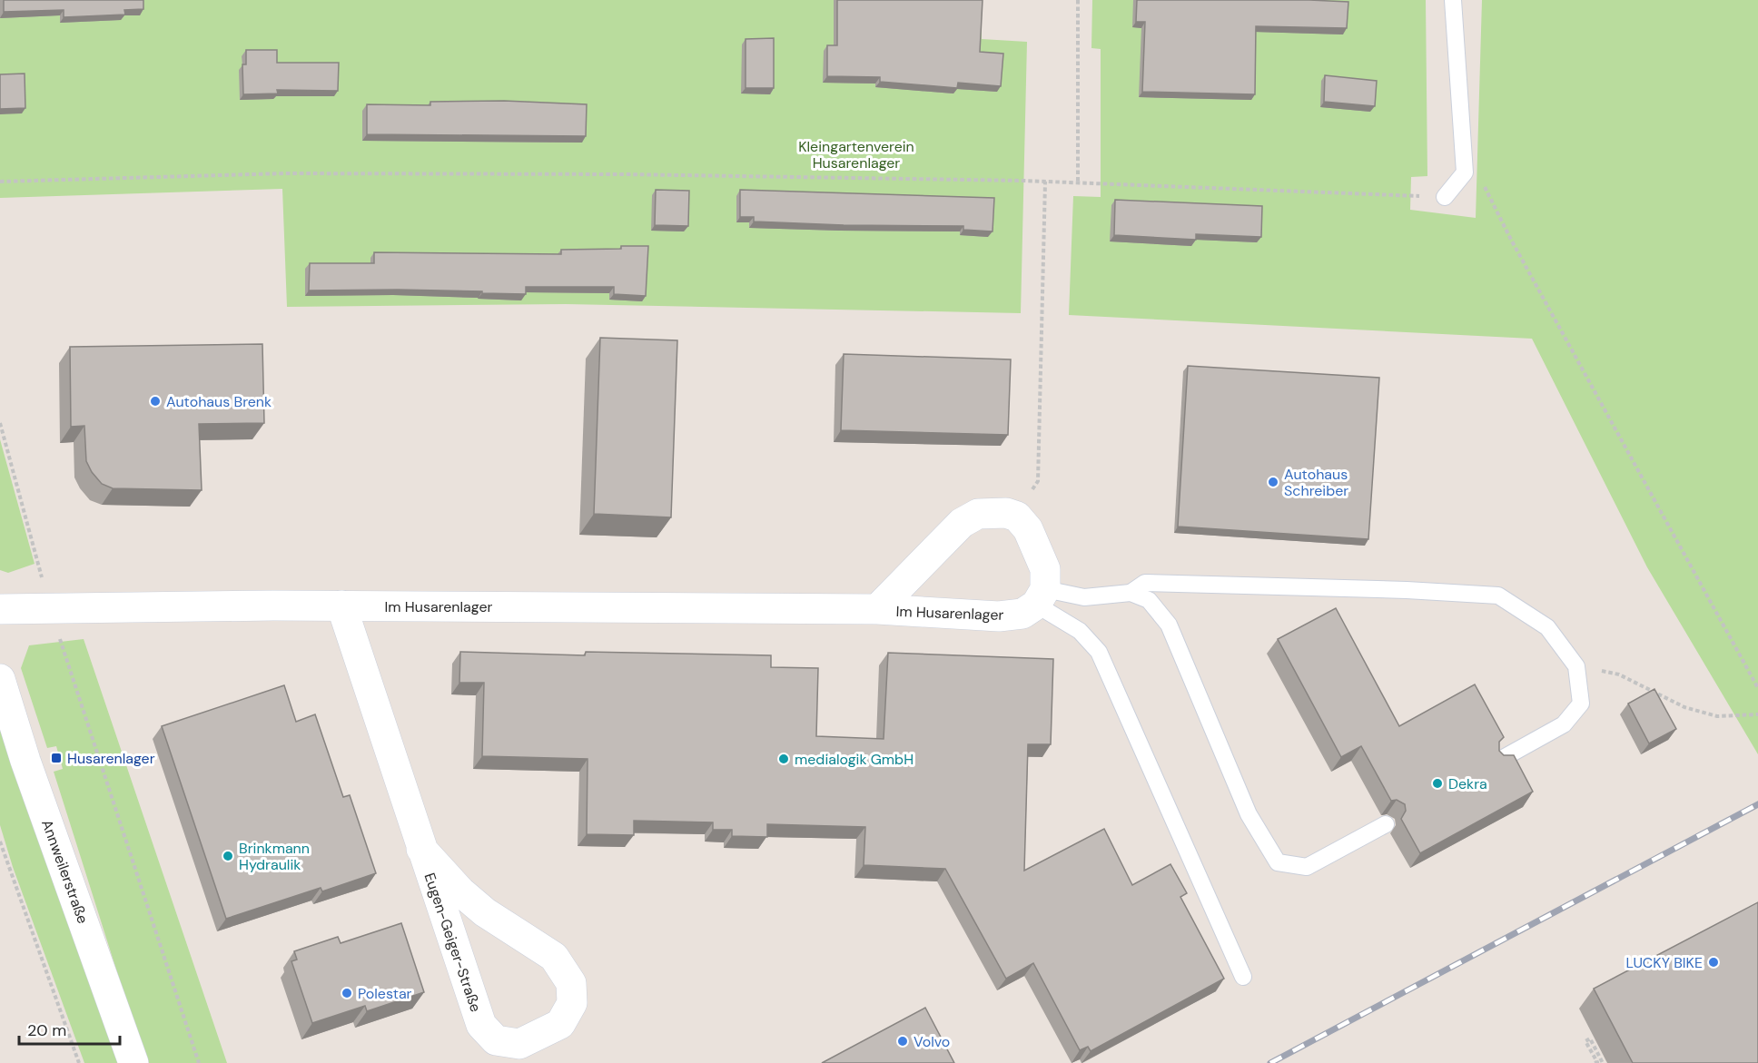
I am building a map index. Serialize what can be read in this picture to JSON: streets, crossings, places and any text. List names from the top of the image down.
{
  "streets": {
    "street": ["Im Husarenlager", "Annweilerstraße", "Eugen-Geiger-Straße"]
  },
  "crossings": [
    ["Im Husarenlager", "Eugen-Geiger-Straße"]
  ],
  "parks": ["Kleingartenverein Husarenlager"],
  "places": {
    "other": [
      "Autohaus Brenk",
      "Autohaus Schreiber",
      "medialogik GmbH",
      "Dekra",
      "Brinkmann Hydraulik",
      "LUCKY BIKE",
      "Polestar",
      "Volvo"
    ],
    "transit": ["Husarenlager"]
  },
  "scale_bar": "20 m"
}
